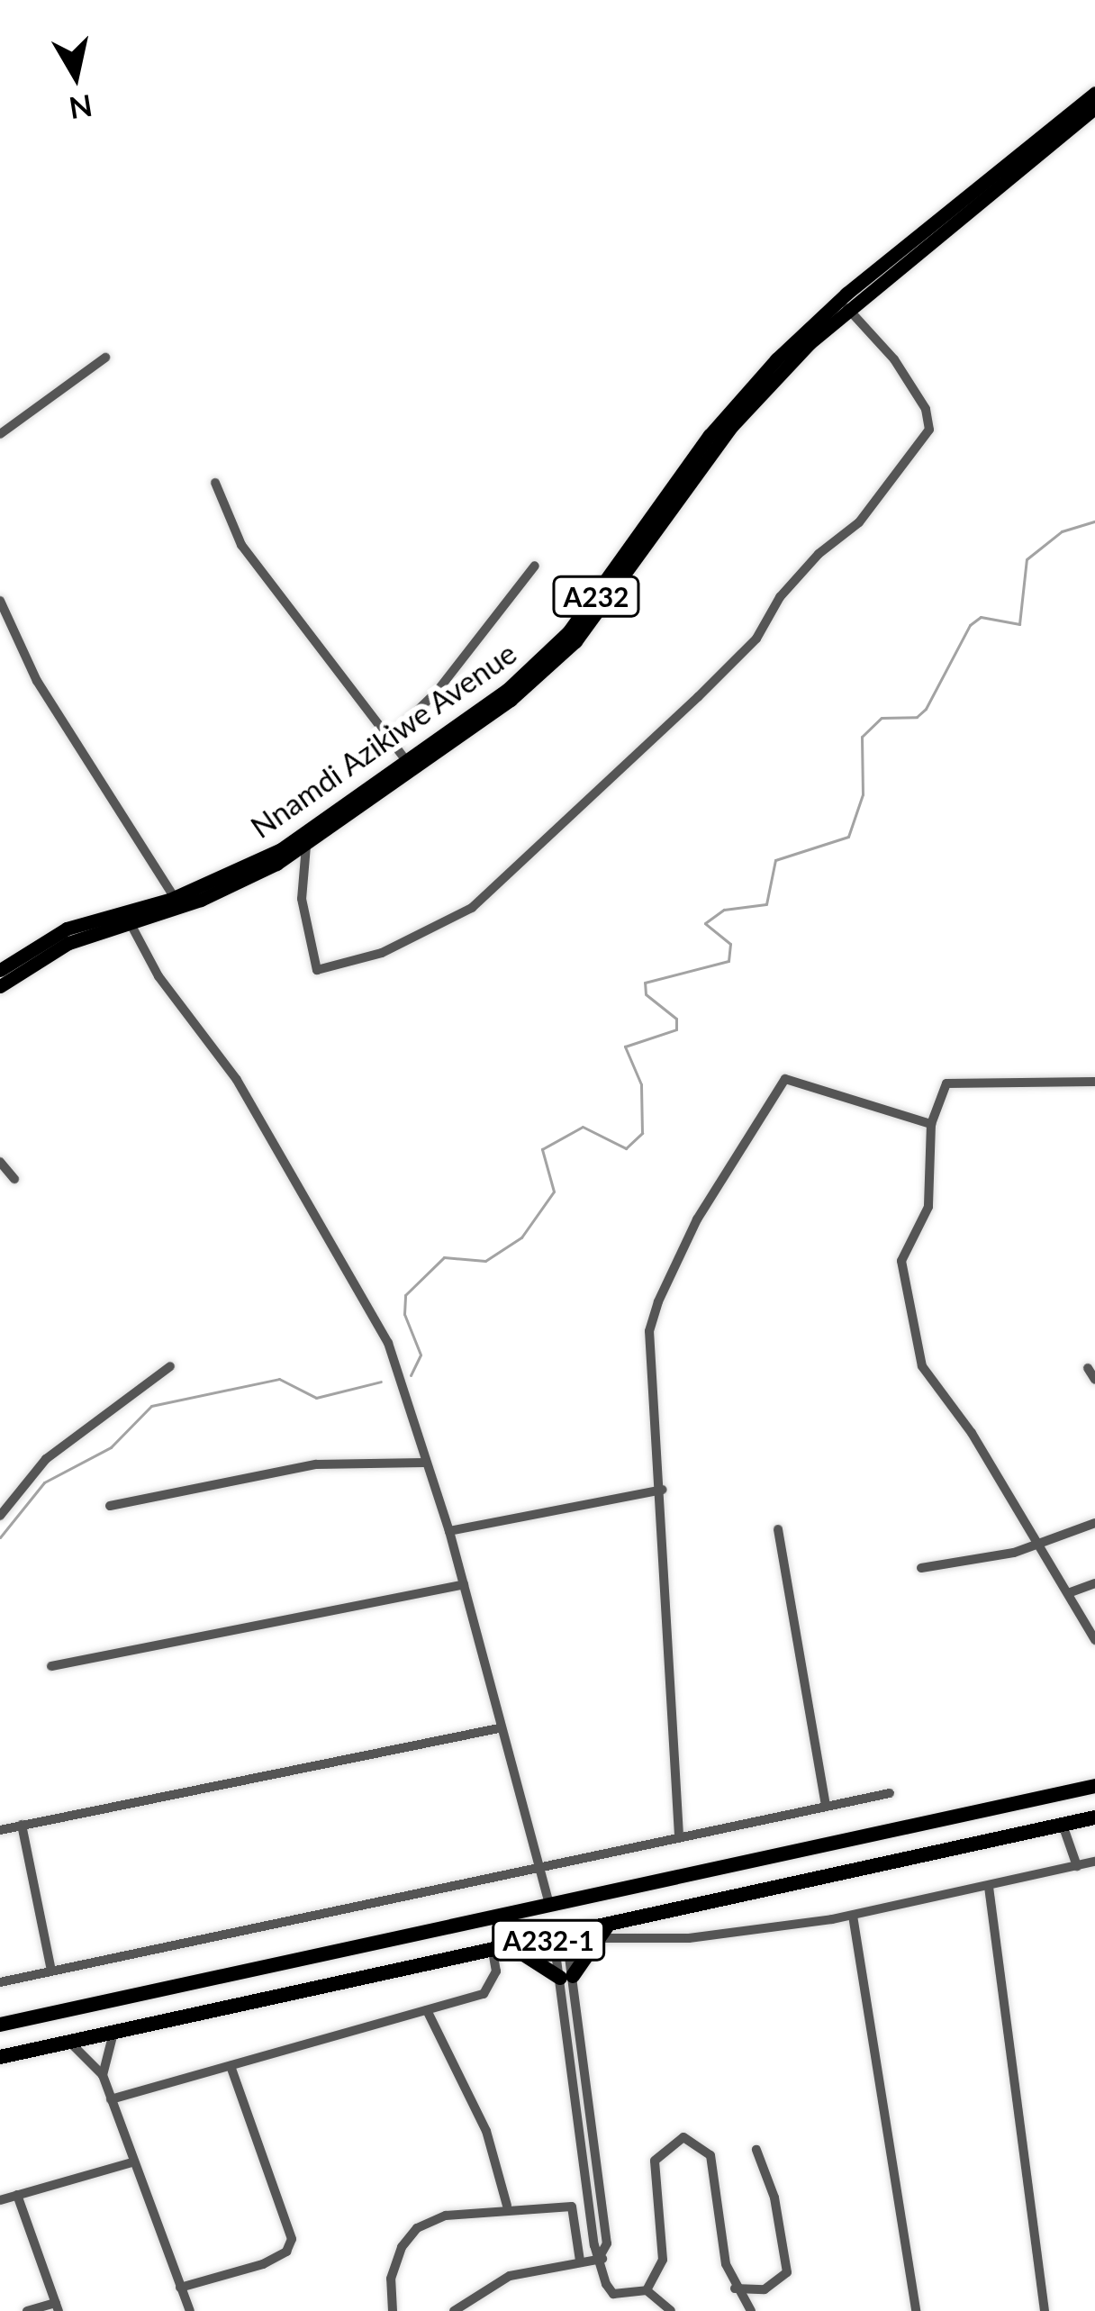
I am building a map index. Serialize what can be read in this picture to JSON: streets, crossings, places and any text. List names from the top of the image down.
{
  "streets": {
    "highway": ["A232-1"],
    "main road": ["A232", "Nnamdi Azikiwe Avenue"]
  },
  "north": "bottom"
}
